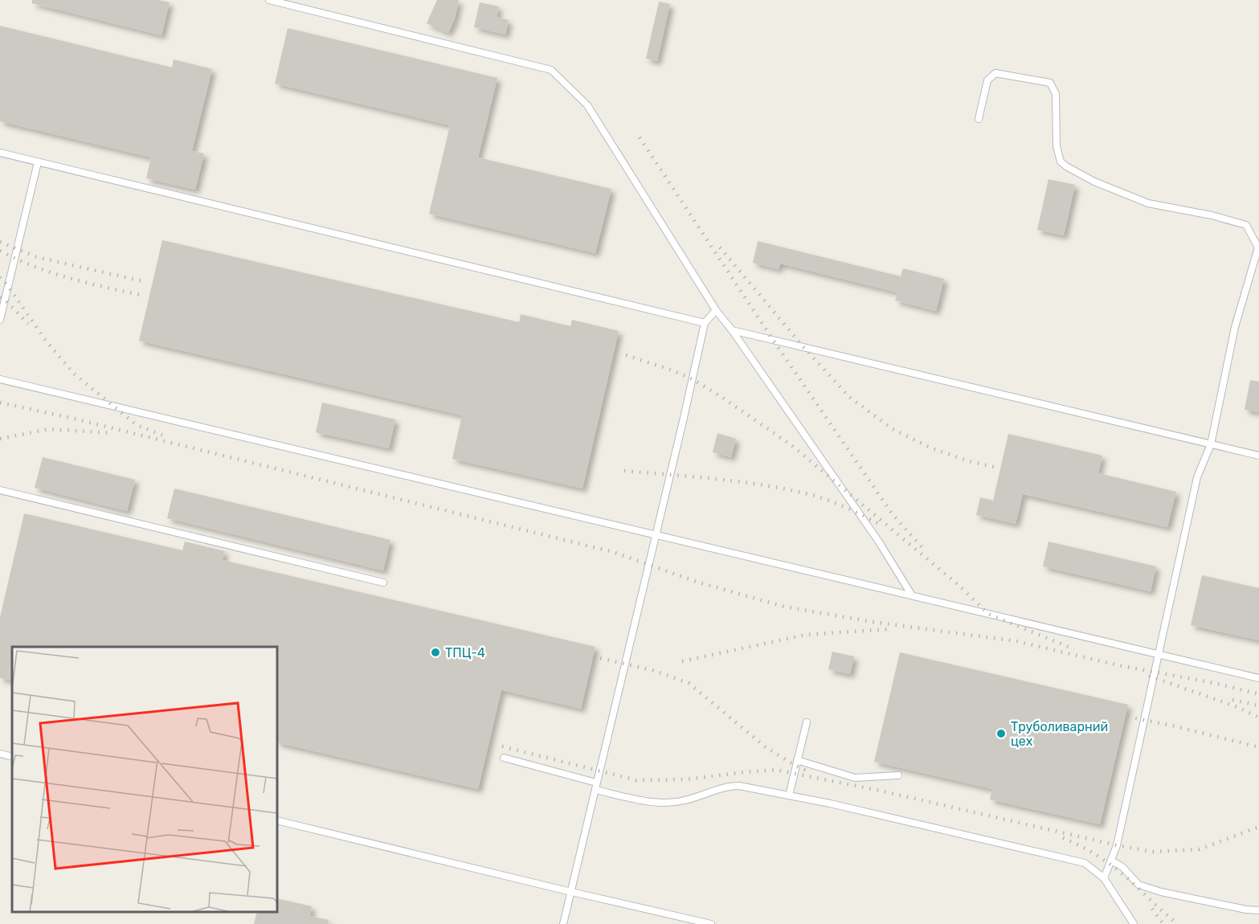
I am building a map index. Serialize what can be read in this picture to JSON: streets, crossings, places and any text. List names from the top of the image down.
{
  "places": ["ТПЦ-4", "Труболиварний цех"]
}
